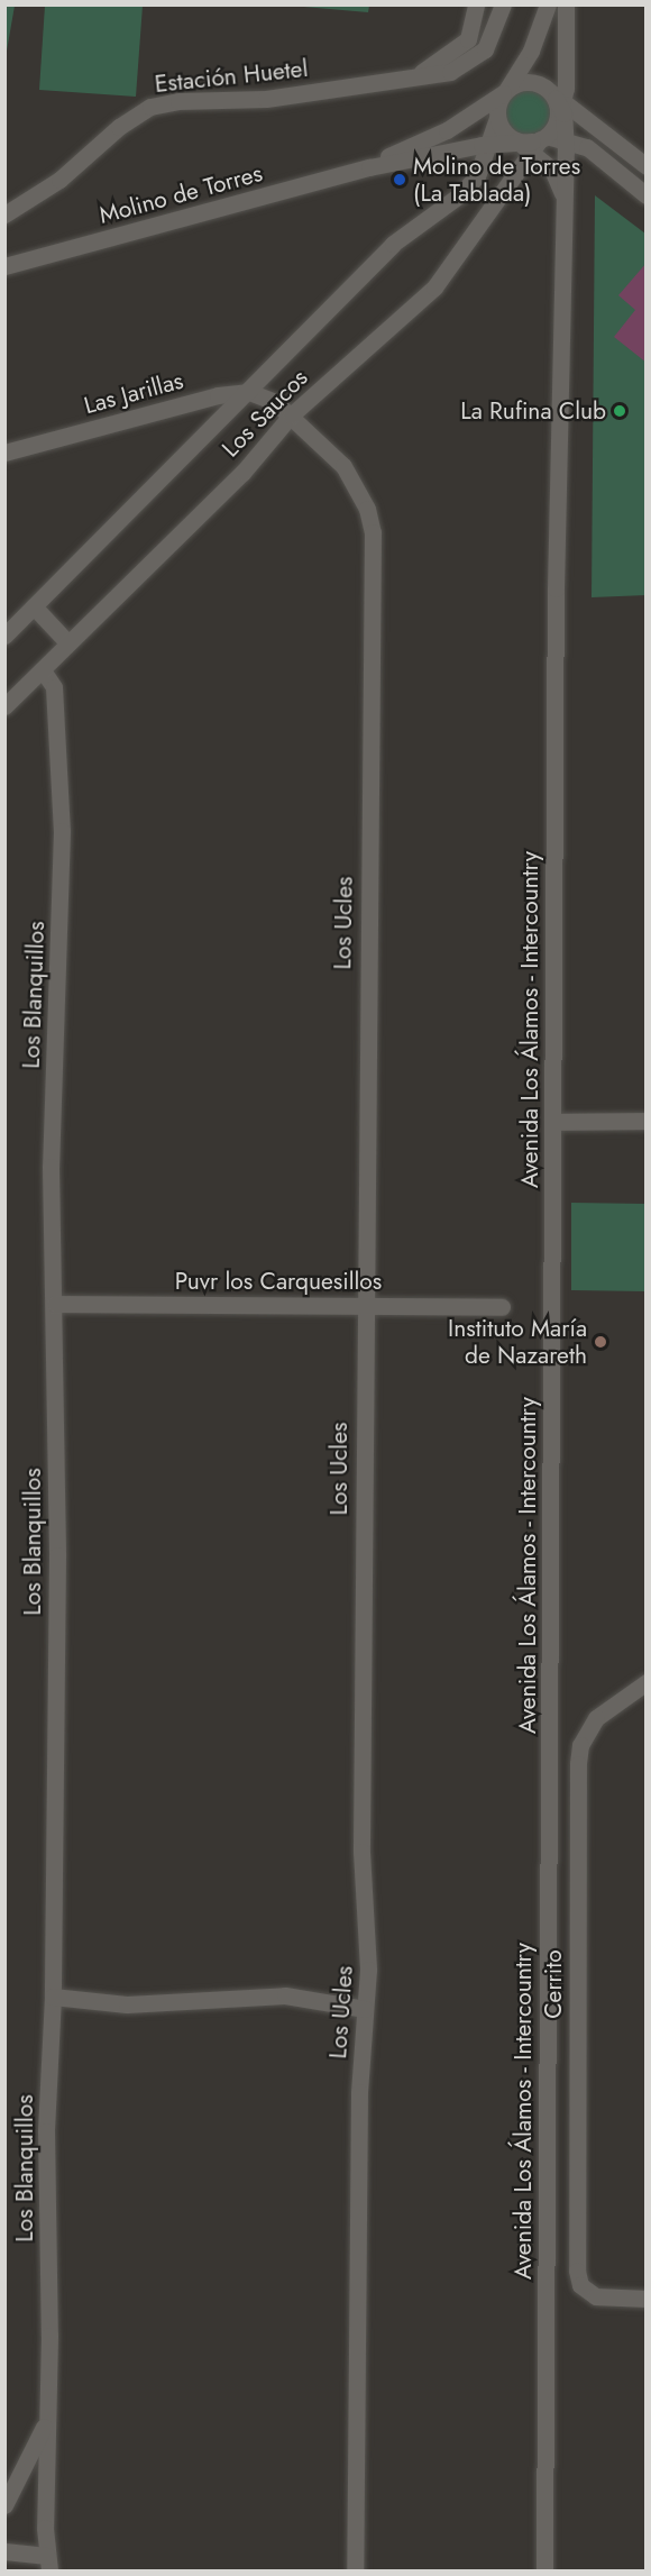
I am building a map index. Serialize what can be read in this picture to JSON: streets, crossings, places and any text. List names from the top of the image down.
{
  "streets": {
    "street": [
      "Estación Huetel",
      "Molino de Torres",
      "Las Jarillas",
      "Los Saucos",
      "Los Ucles",
      "Los Blanquillos",
      "Avenida Los Álamos - Intercountry",
      "Puvr los Carquesillos",
      "Cerrito"
    ]
  },
  "crossings": [
    ["Molino de Torres", "Los Saucos"],
    ["Molino de Torres", "Avenida Los Álamos - Intercountry"],
    ["Las Jarillas", "Los Saucos"],
    ["Las Jarillas", "Los Ucles"],
    ["Los Saucos", "Los Ucles"],
    ["Los Saucos", "Los Blanquillos"],
    ["Los Saucos", "Avenida Los Álamos - Intercountry"],
    ["Los Ucles", "Puvr los Carquesillos"],
    ["Los Blanquillos", "Puvr los Carquesillos"]
  ],
  "places": ["Molino de Torres (La Tablada)", "La Rufina Club", "Instituto María de Nazareth"]
}
